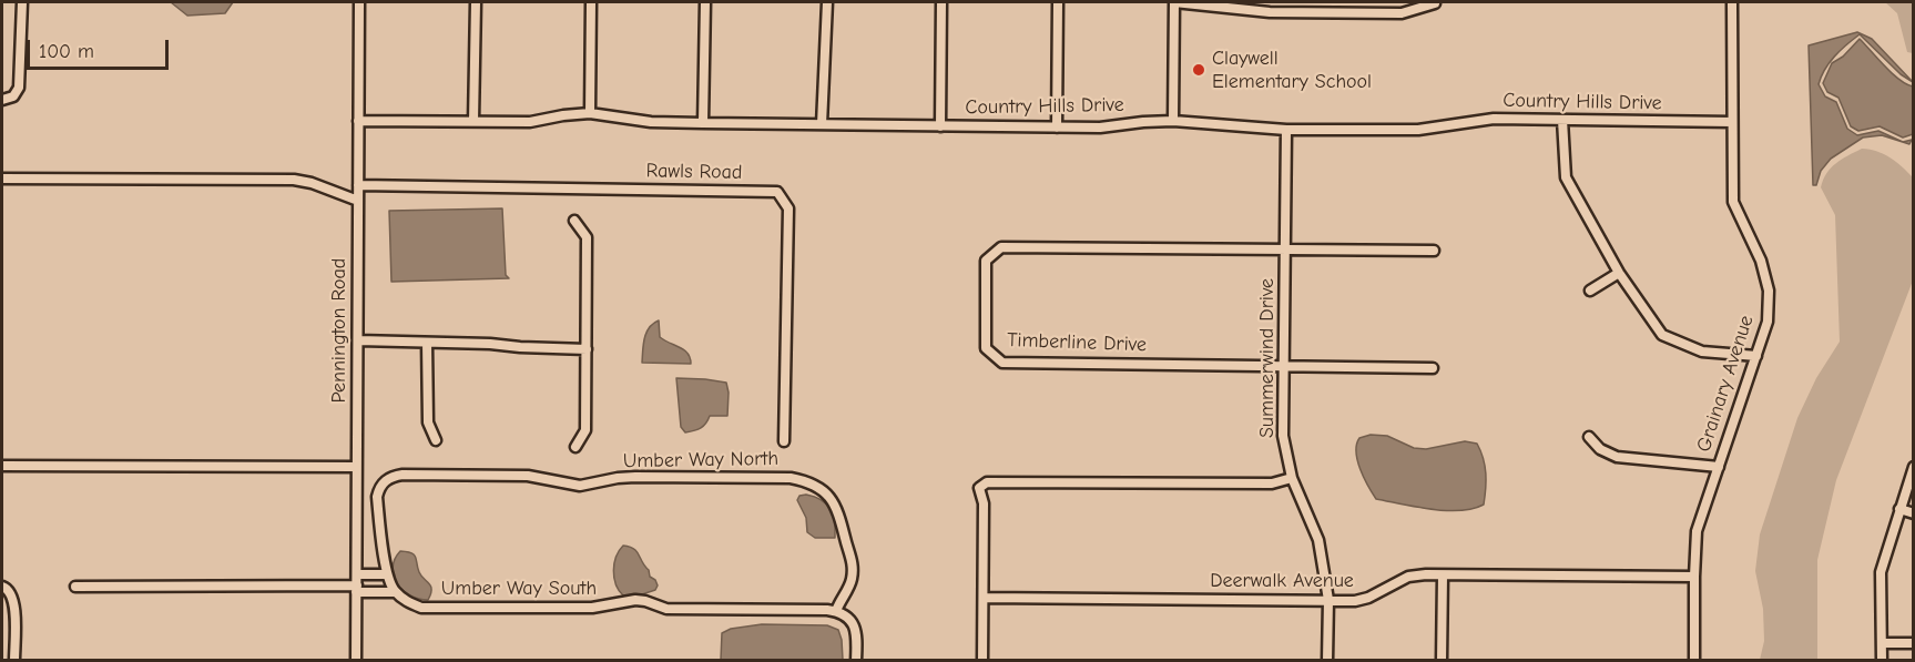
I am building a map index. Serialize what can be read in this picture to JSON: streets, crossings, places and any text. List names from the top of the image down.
{
  "streets": {
    "street": [
      "Country Hills Drive",
      "Rawls Road",
      "Pennington Road",
      "Timberline Drive",
      "Summerwind Drive",
      "Grainary Avenue",
      "Umber Way North",
      "Deerwalk Avenue",
      "Umber Way South"
    ]
  },
  "crossings": [
    ["Country Hills Drive", "Pennington Road"],
    ["Country Hills Drive", "Summerwind Drive"],
    ["Country Hills Drive", "Grainary Avenue"],
    ["Rawls Road", "Pennington Road"],
    ["Timberline Drive", "Summerwind Drive"],
    ["Summerwind Drive", "Deerwalk Avenue"],
    ["Grainary Avenue", "Deerwalk Avenue"],
    ["Umber Way North", "Umber Way South"]
  ],
  "places": ["Claywell Elementary School"],
  "scale_bar": "100 m"
}
